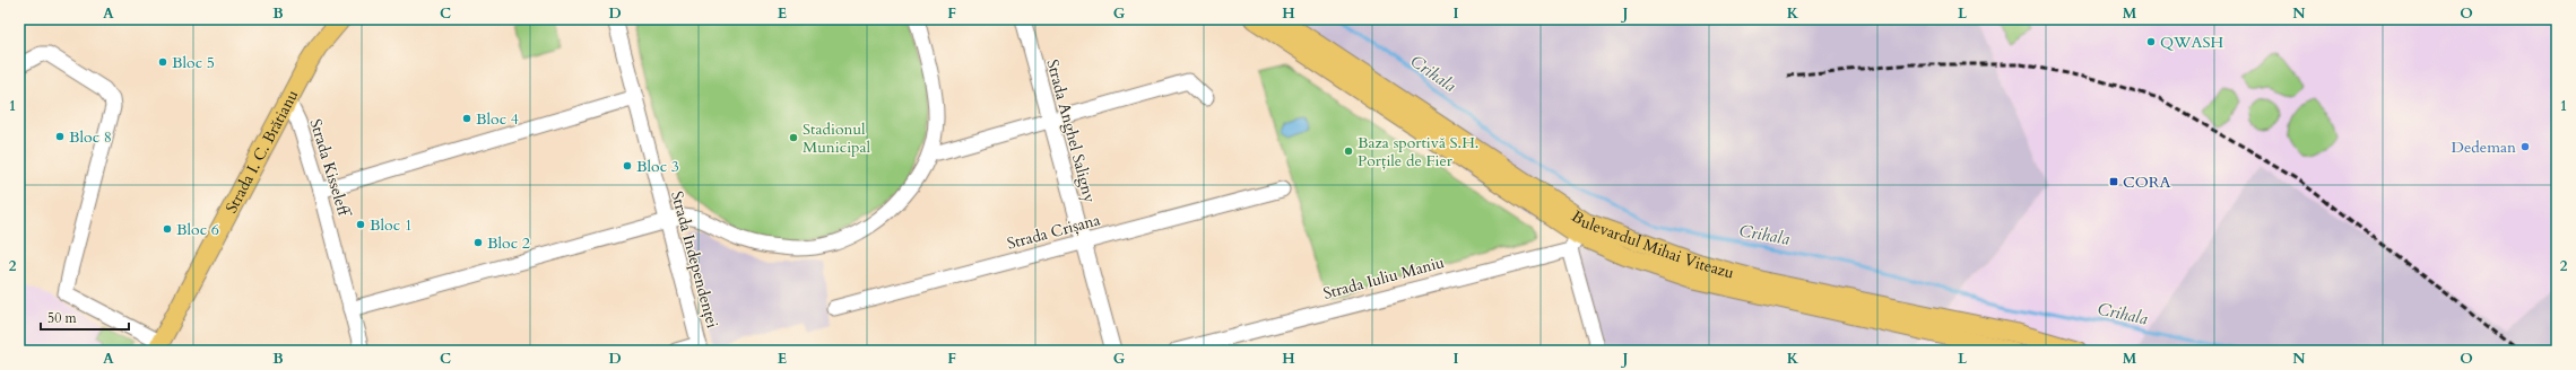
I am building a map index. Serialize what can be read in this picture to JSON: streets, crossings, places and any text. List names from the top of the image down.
{
  "streets": {
    "main road": ["Strada I. C. Brătianu", "Bulevardul Mihai Viteazu"],
    "street": [
      "Strada Anghel Saligny",
      "Strada Kisseleff",
      "Strada Crișana",
      "Strada Independenței",
      "Strada Iuliu Maniu"
    ]
  },
  "crossings": [
    ["Strada Anghel Saligny", "Strada Crișana"],
    ["Strada I. C. Brătianu", "Strada Kisseleff"],
    ["Bulevardul Mihai Viteazu", "Strada Iuliu Maniu"]
  ],
  "water": ["Crihala"],
  "places": {
    "other": [
      "QWASH",
      "Bloc 5",
      "Bloc 4",
      "Bloc 8",
      "Stadionul Municipal",
      "Dedeman",
      "Baza sportivă S.H. Porțile de Fier",
      "Bloc 3",
      "Bloc 1",
      "Bloc 6",
      "Bloc 2"
    ],
    "transit": ["CORA"]
  },
  "scale_bar": "50 m",
  "grid": {
    "columns": [
      "A",
      "B",
      "C",
      "D",
      "E",
      "F",
      "G",
      "H",
      "I",
      "J",
      "K",
      "L",
      "M",
      "N",
      "O"
    ],
    "rows": ["1", "2"]
  }
}
